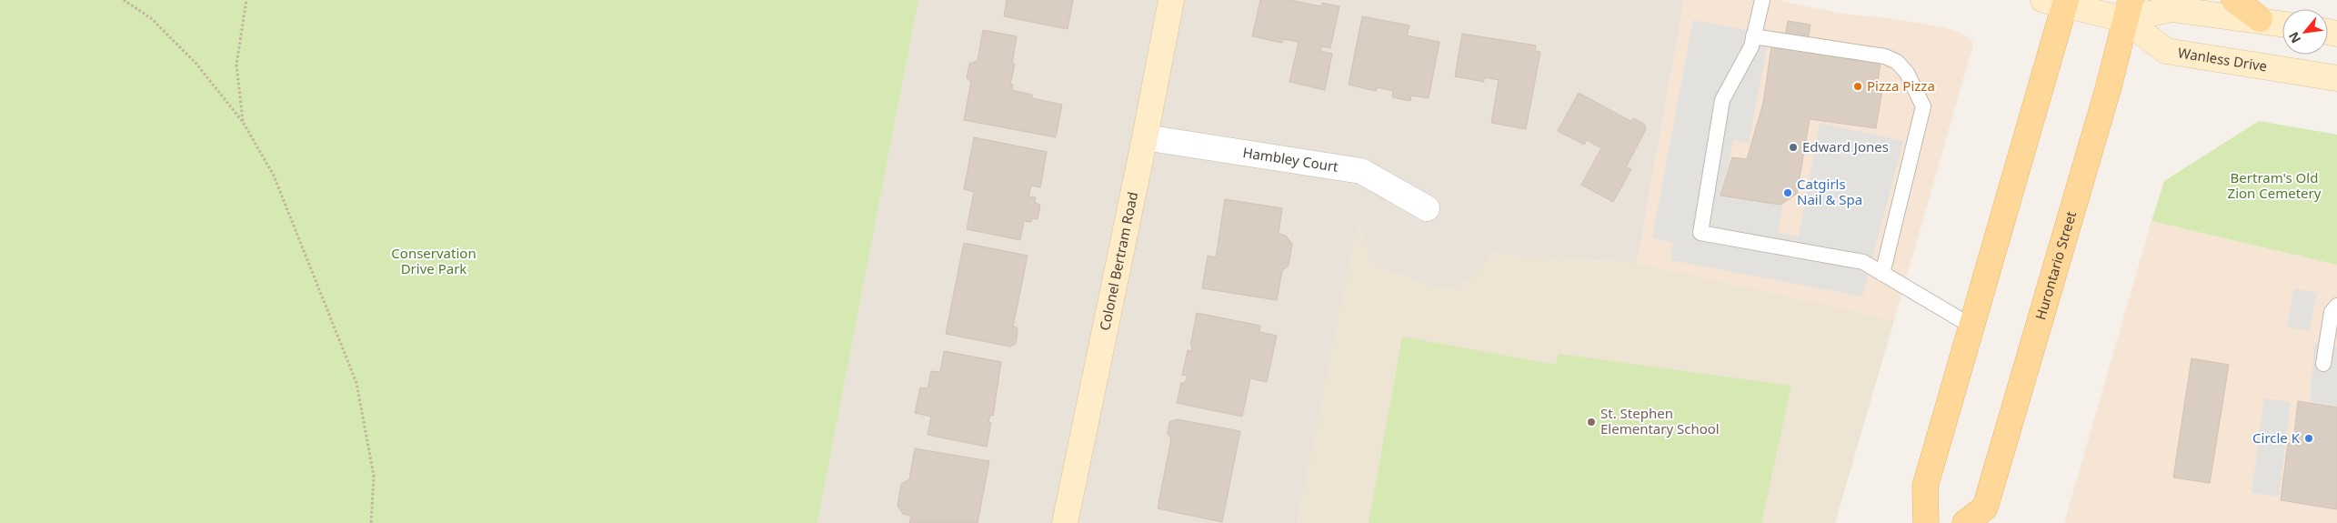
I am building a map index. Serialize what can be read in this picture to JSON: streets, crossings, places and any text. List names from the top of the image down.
{
  "streets": {
    "main road": ["Hurontario Street"],
    "street": ["Wanless Drive", "Hambley Court", "Colonel Bertram Road"]
  },
  "crossings": [
    ["Wanless Drive", "Hurontario Street"],
    ["Hambley Court", "Colonel Bertram Road"]
  ],
  "parks": ["Bertram's Old Zion Cemetery", "Conservation Drive Park"],
  "places": [
    "Pizza Pizza",
    "Edward Jones",
    "Catgirls Nail & Spa",
    "St. Stephen Elementary School",
    "Circle K"
  ],
  "north": "bottom left"
}
